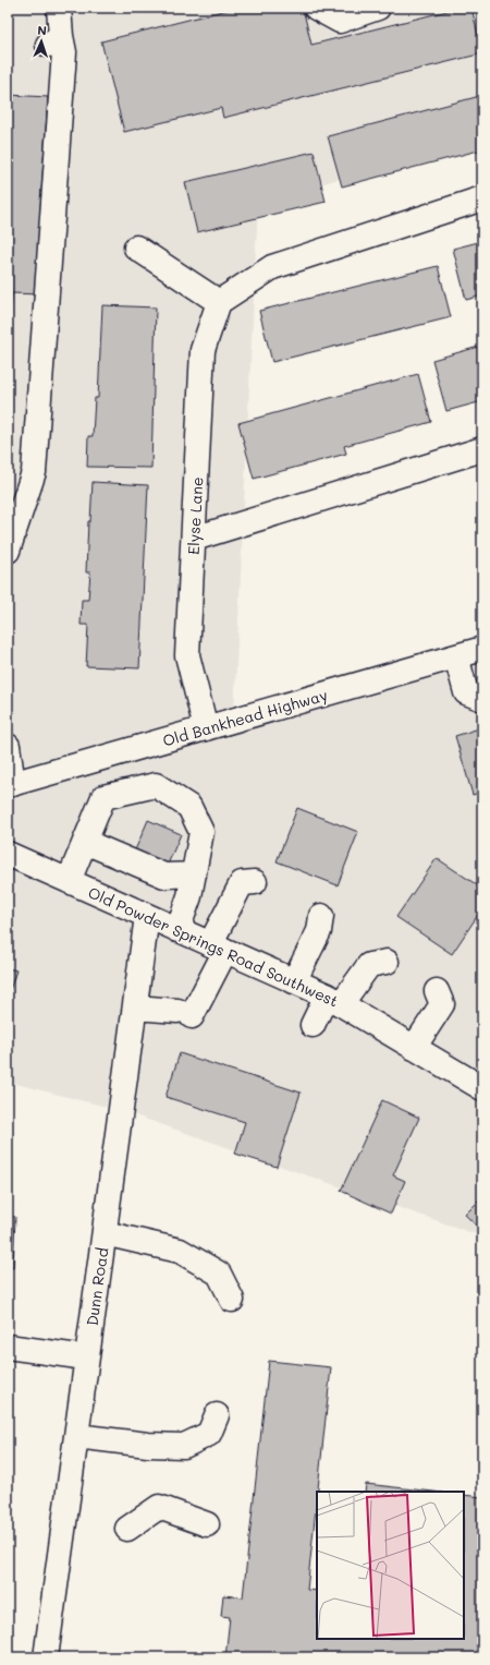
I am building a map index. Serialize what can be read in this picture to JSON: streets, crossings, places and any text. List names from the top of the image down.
{
  "streets": {
    "street": [
      "Elyse Lane",
      "Old Bankhead Highway",
      "Old Powder Springs Road Southwest",
      "Dunn Road"
    ]
  },
  "crossings": [
    ["Elyse Lane", "Old Bankhead Highway"],
    ["Old Powder Springs Road Southwest", "Dunn Road"]
  ],
  "north": "top"
}
